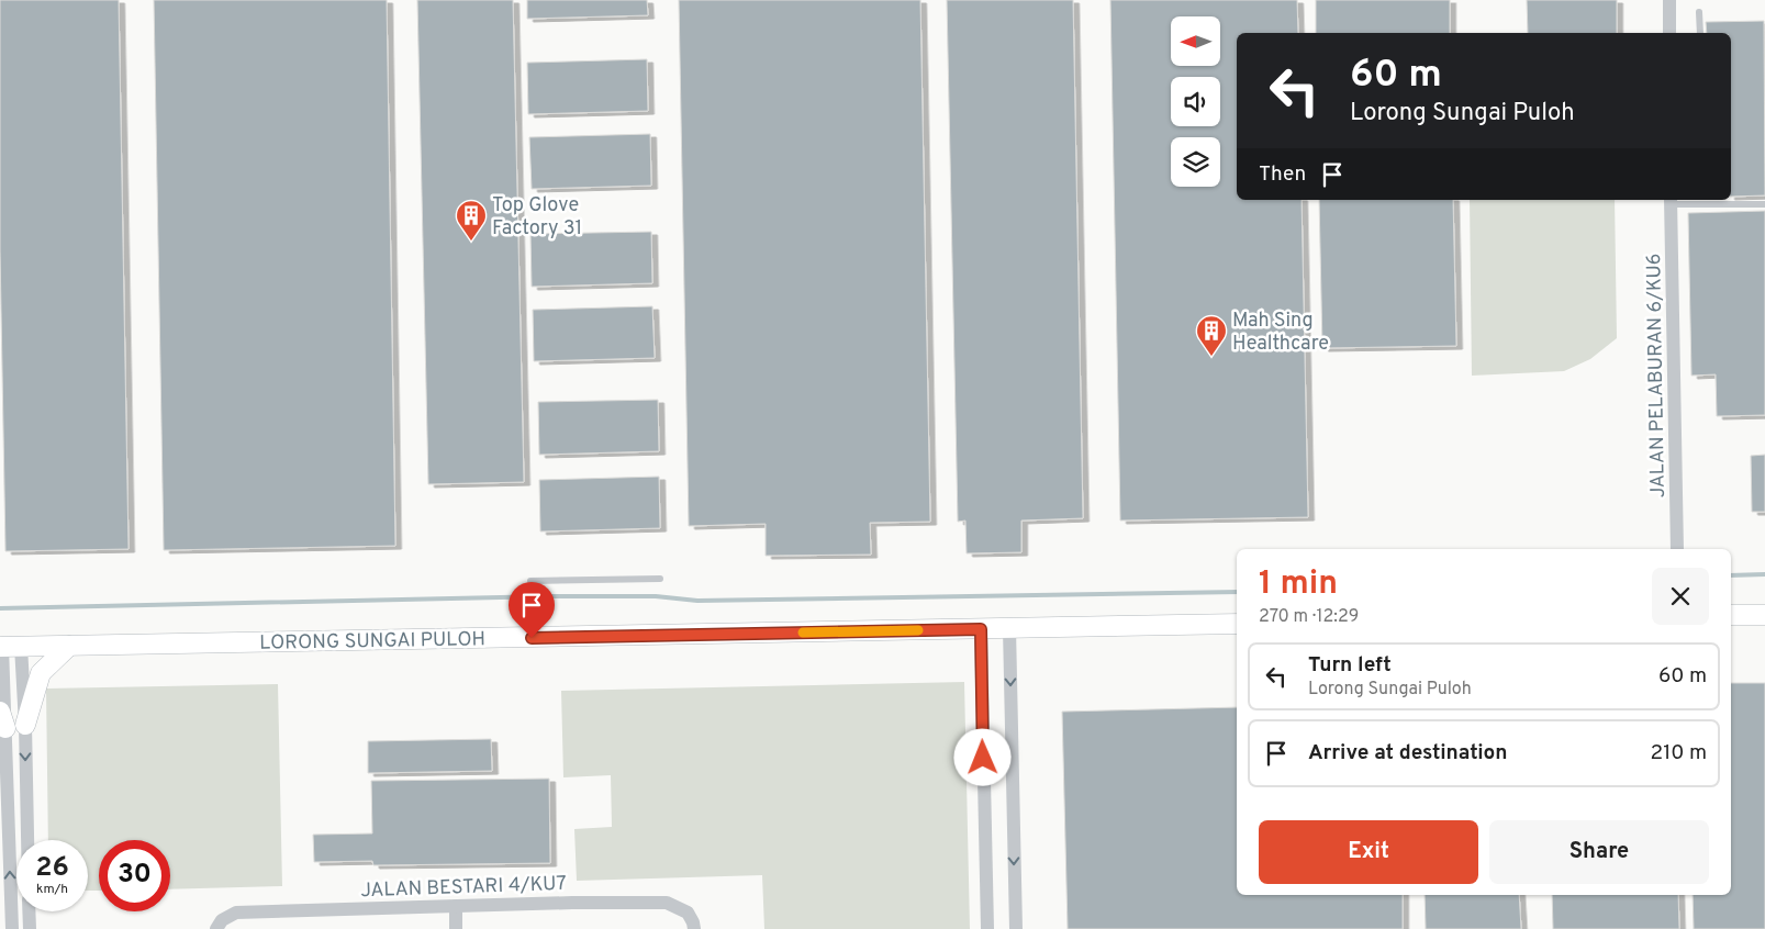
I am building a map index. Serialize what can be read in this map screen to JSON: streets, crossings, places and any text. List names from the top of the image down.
{
  "streets": {
    "street": ["JALAN PELABURAN 6/KU6", "LORONG SUNGAI PULOH", "JALAN BESTARI 4/KU7"]
  },
  "places": {
    "building": ["Top Glove Factory 31", "Mah Sing Healthcare"]
  },
  "north": "left",
  "page": {
    "turn": ["60 m", "Lorong Sungai Puloh"],
    "then": "Then",
    "heading": ["1 min", "270 m · 12:29"],
    "list": [
      {
        "name": "Turn left",
        "note": "Lorong Sungai Puloh",
        "value": "60 m"
      },
      {
        "name": "Arrive at destination",
        "value": "210 m"
      }
    ],
    "buttons": ["Exit", "Share"],
    "speed": "26 km/h",
    "limit": "30"
  }
}
